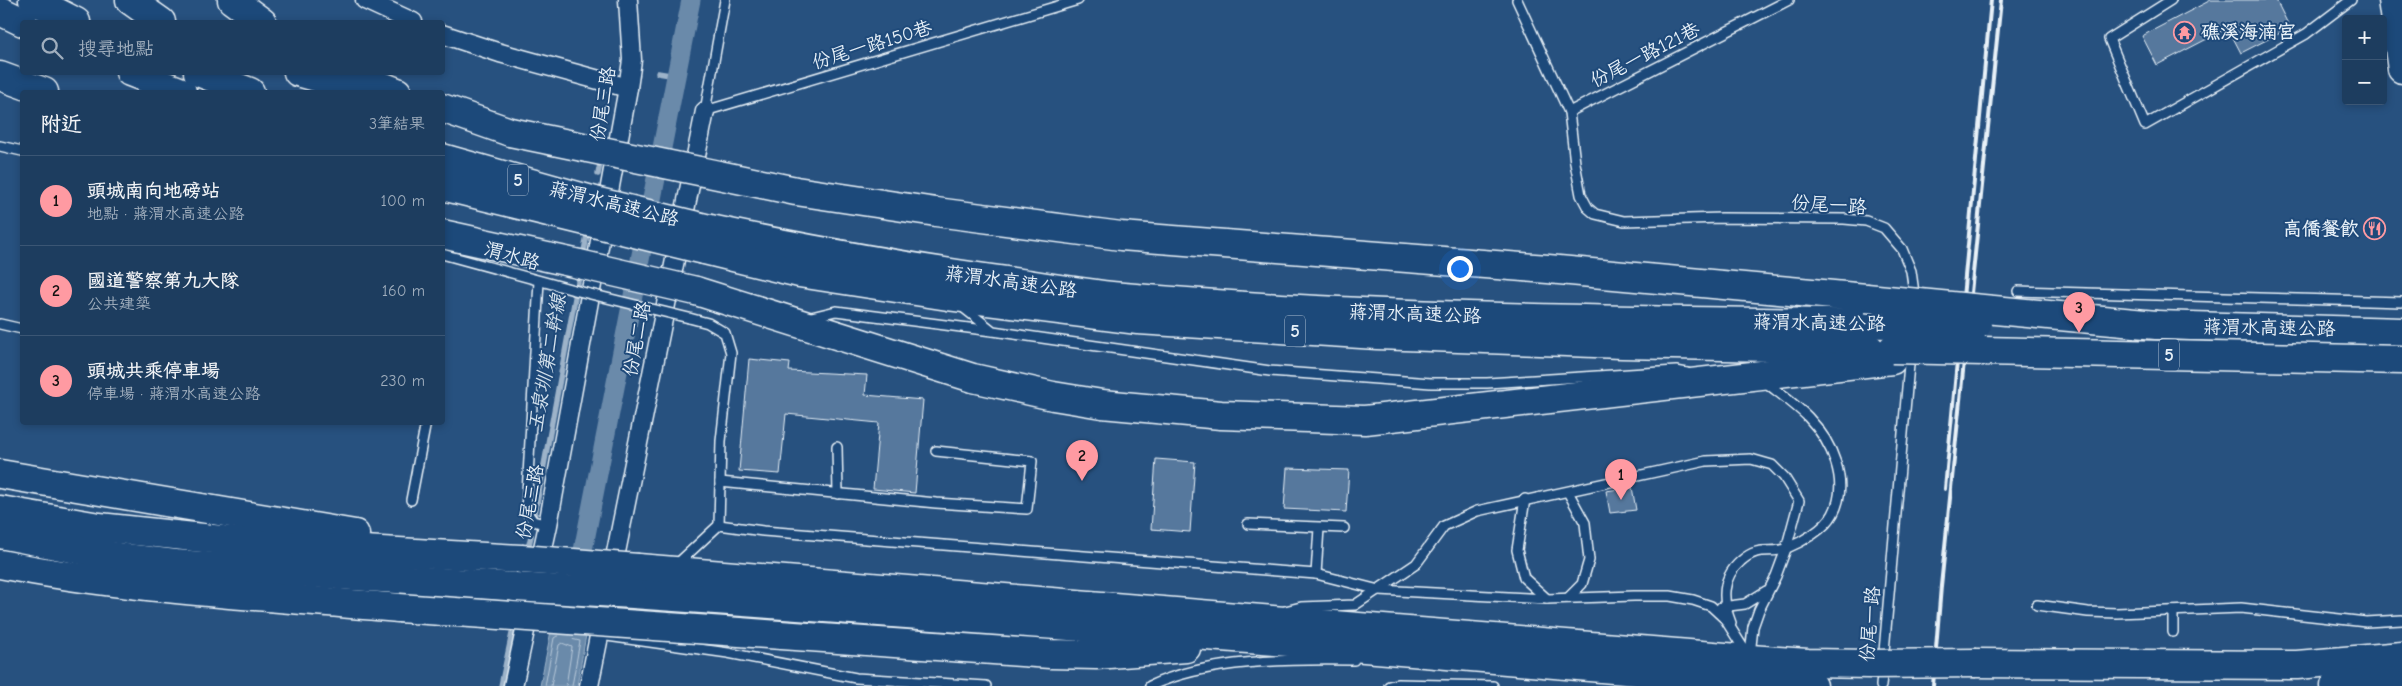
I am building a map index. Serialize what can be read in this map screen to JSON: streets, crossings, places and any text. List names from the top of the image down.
{
  "streets": {
    "main road": ["5", "蔣渭水高速公路"],
    "street": ["份尾三路", "份尾二路"],
    "lane": [
      "份尾一路150巷",
      "份尾一路121巷",
      "份尾一路",
      "渭水路"
    ]
  },
  "crossings": [
    ["份尾一路150巷", "份尾二路"],
    ["份尾一路121巷", "份尾一路"]
  ],
  "water": ["玉泉圳第二幹線"],
  "places": {
    "temple": ["礁溪海湳宮"],
    "restaurant": ["高僑餐飲"]
  },
  "page": {
    "map_buttons": ["+", "−"],
    "search": "搜尋地點",
    "heading": ["附近", "3筆結果"],
    "list": [
      {
        "mark": "1",
        "name": "頭城南向地磅站",
        "note": "地點 · 蔣渭水高速公路",
        "value": "100 m"
      },
      {
        "mark": "2",
        "name": "國道警察第九大隊",
        "note": "公共建築",
        "value": "160 m"
      },
      {
        "mark": "3",
        "name": "頭城共乘停車場",
        "note": "停車場 · 蔣渭水高速公路",
        "value": "230 m"
      }
    ],
    "pins": ["3", "2", "1"]
  }
}
